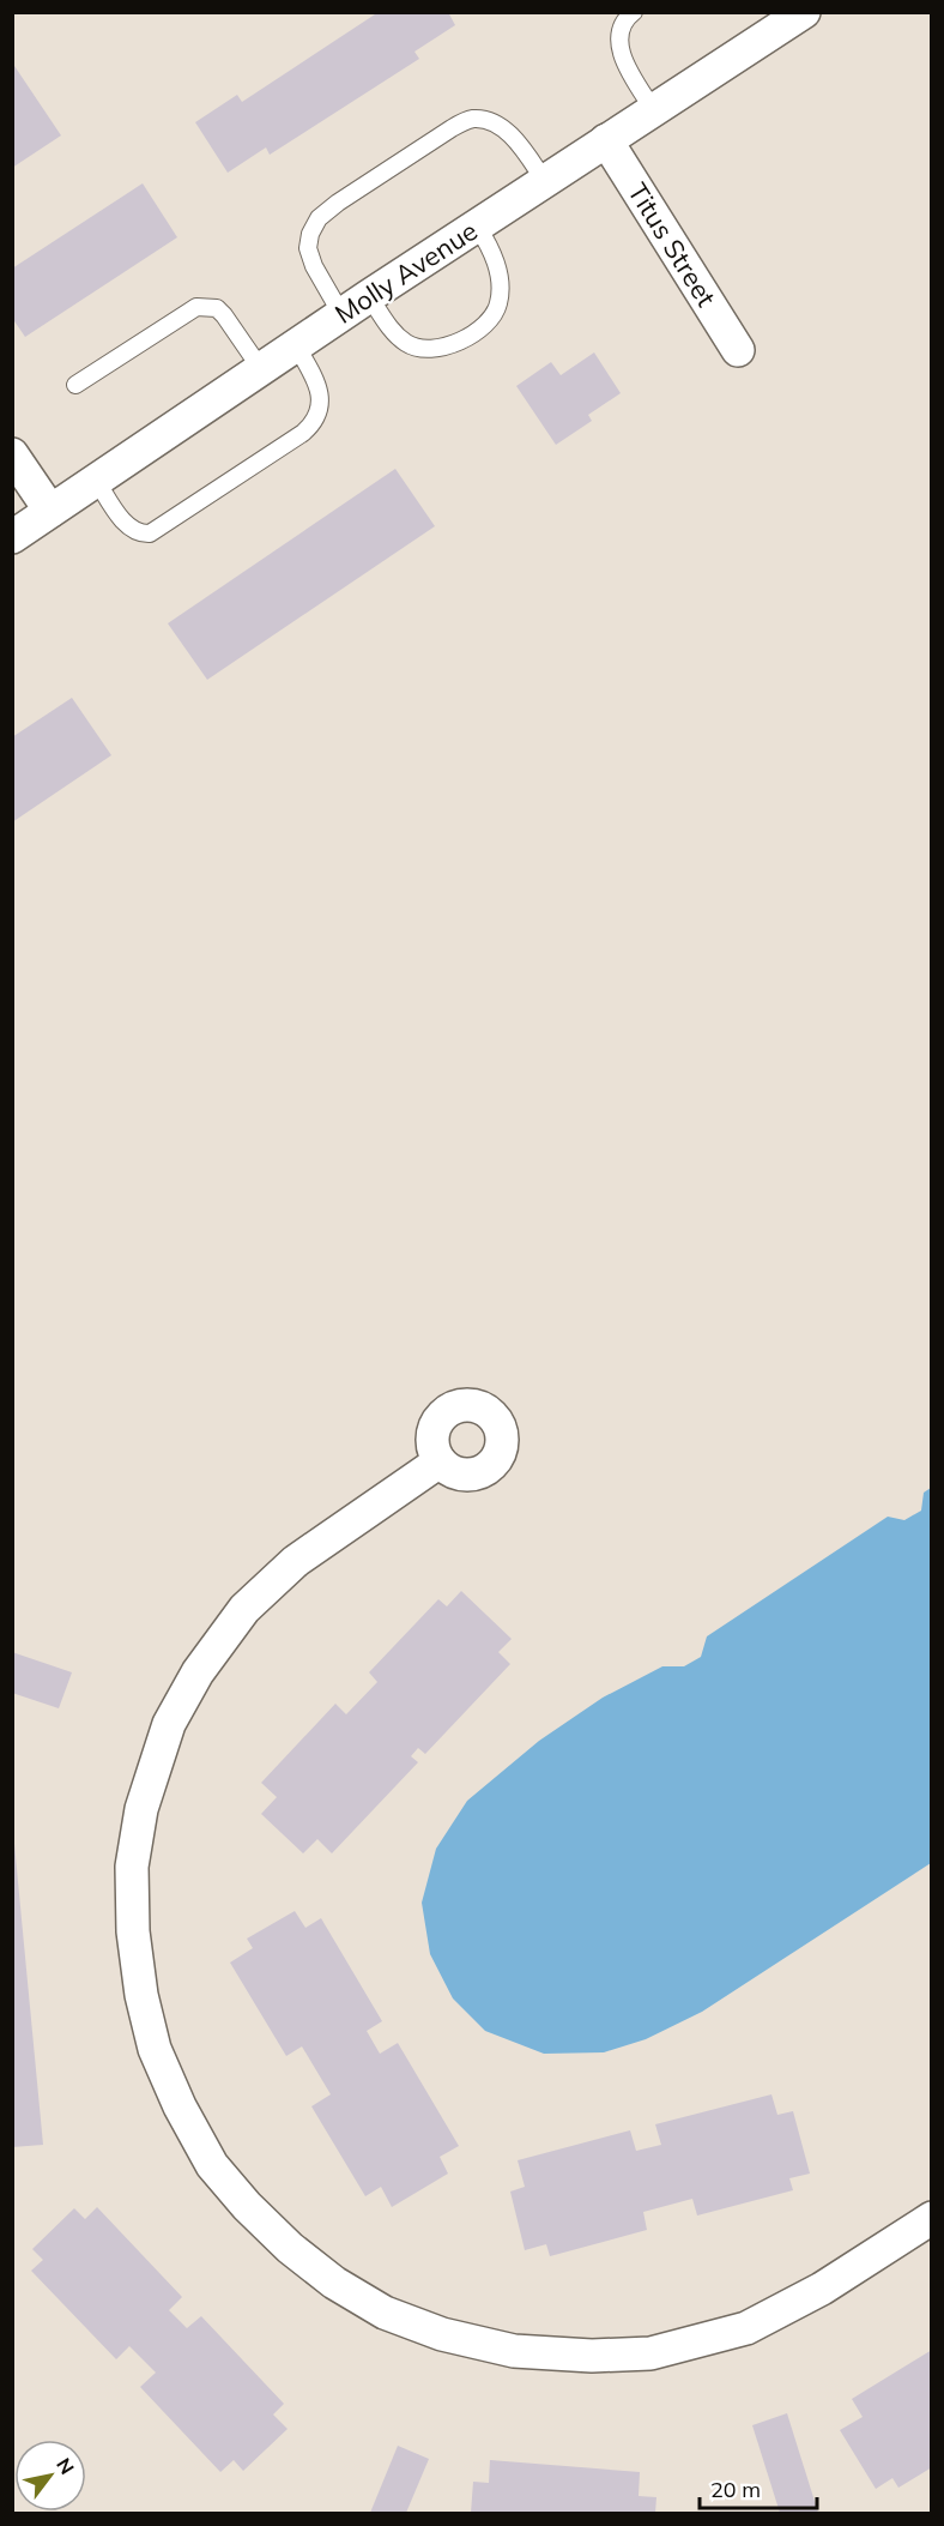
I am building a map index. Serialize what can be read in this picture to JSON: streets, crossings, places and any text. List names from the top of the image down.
{
  "streets": {
    "street": ["Titus Street", "Molly Avenue"]
  },
  "crossings": [
    ["Titus Street", "Molly Avenue"]
  ],
  "scale_bar": "20 m",
  "north": "top right"
}
